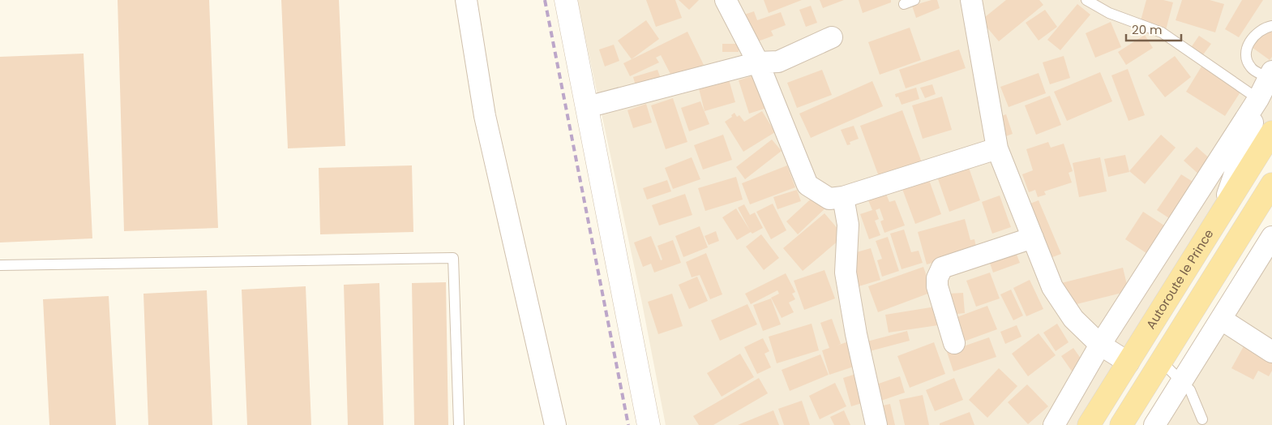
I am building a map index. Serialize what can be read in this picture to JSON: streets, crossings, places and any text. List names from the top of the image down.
{
  "streets": {
    "main road": ["Autoroute le Prince"]
  },
  "scale_bar": "20 m"
}
